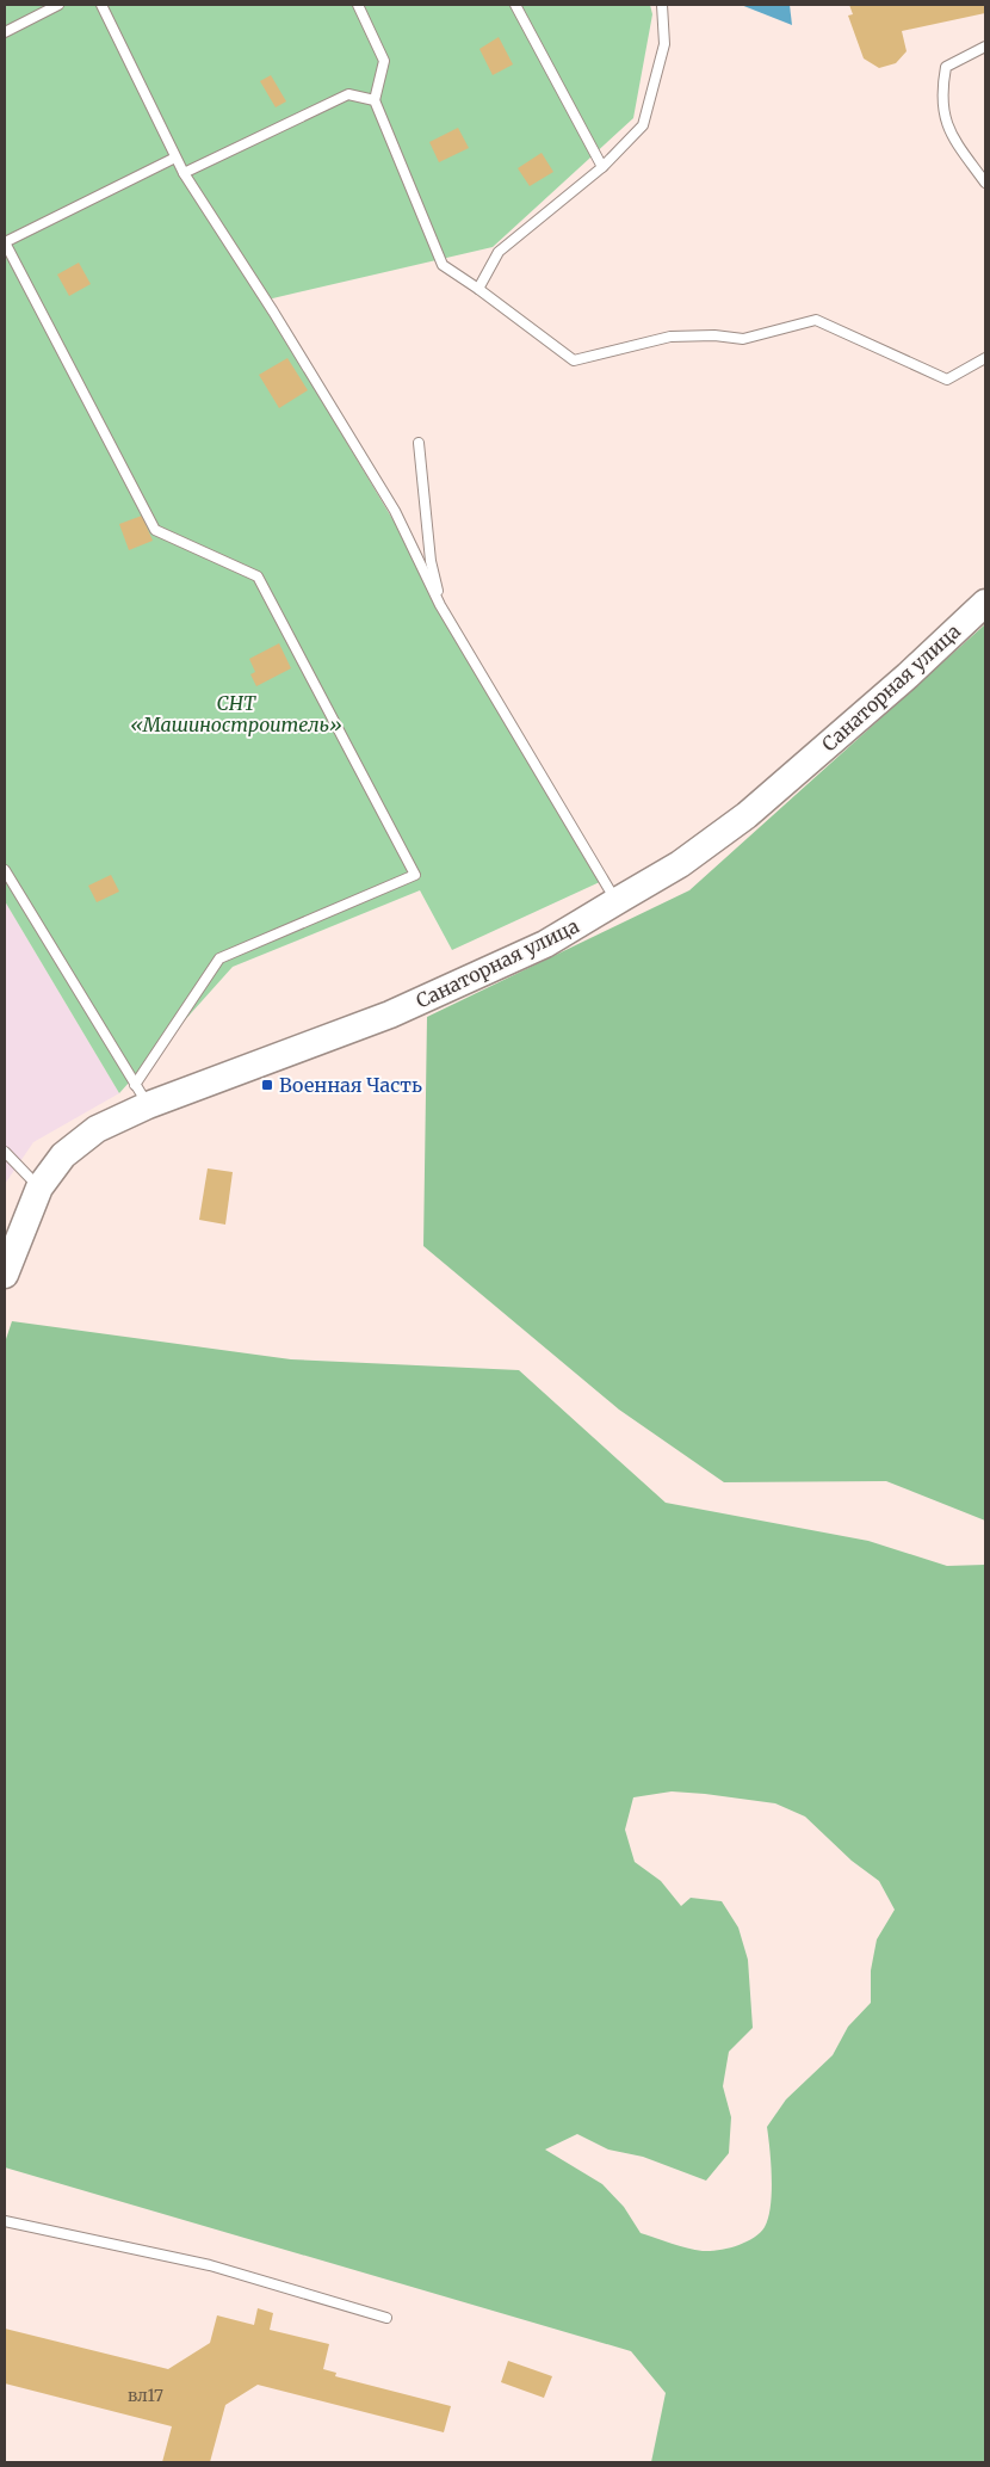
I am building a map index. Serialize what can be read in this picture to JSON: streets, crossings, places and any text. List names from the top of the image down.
{
  "streets": {
    "street": ["Санаторная улица"]
  },
  "parks": ["СНТ «Машиностроитель»"],
  "places": {
    "transit": ["Военная Часть"]
  },
  "house_numbers": ["вл17"]
}
